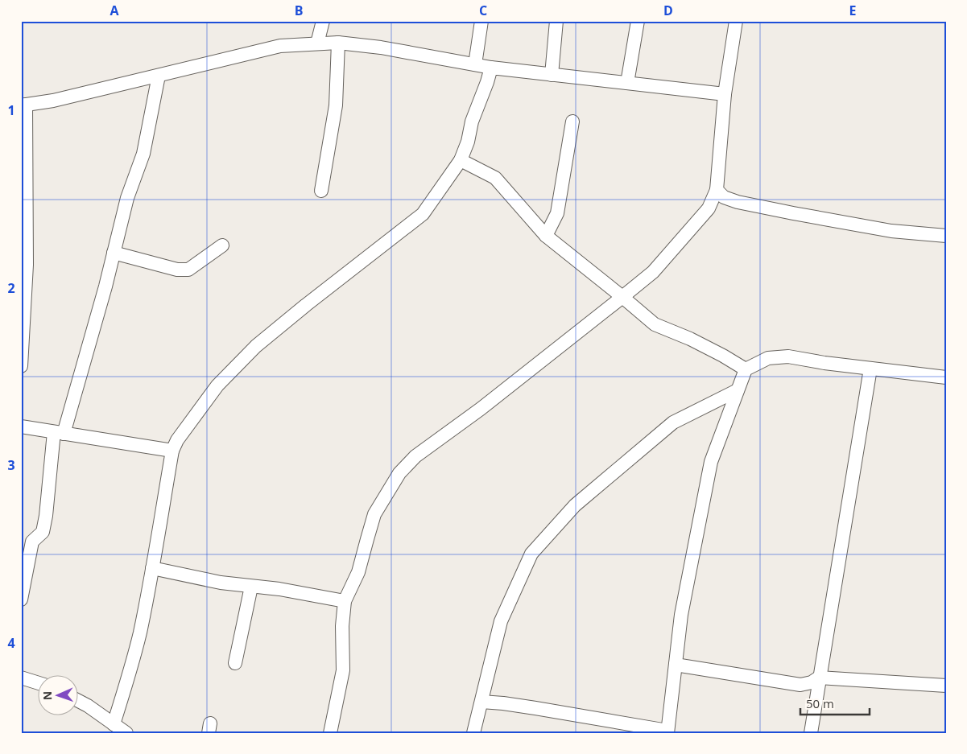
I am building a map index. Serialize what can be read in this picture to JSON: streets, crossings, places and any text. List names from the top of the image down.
{
  "scale_bar": "50 m",
  "north": "left",
  "grid": {
    "columns": [
      "A",
      "B",
      "C",
      "D",
      "E"
    ],
    "rows": [
      "1",
      "2",
      "3",
      "4"
    ]
  }
}
